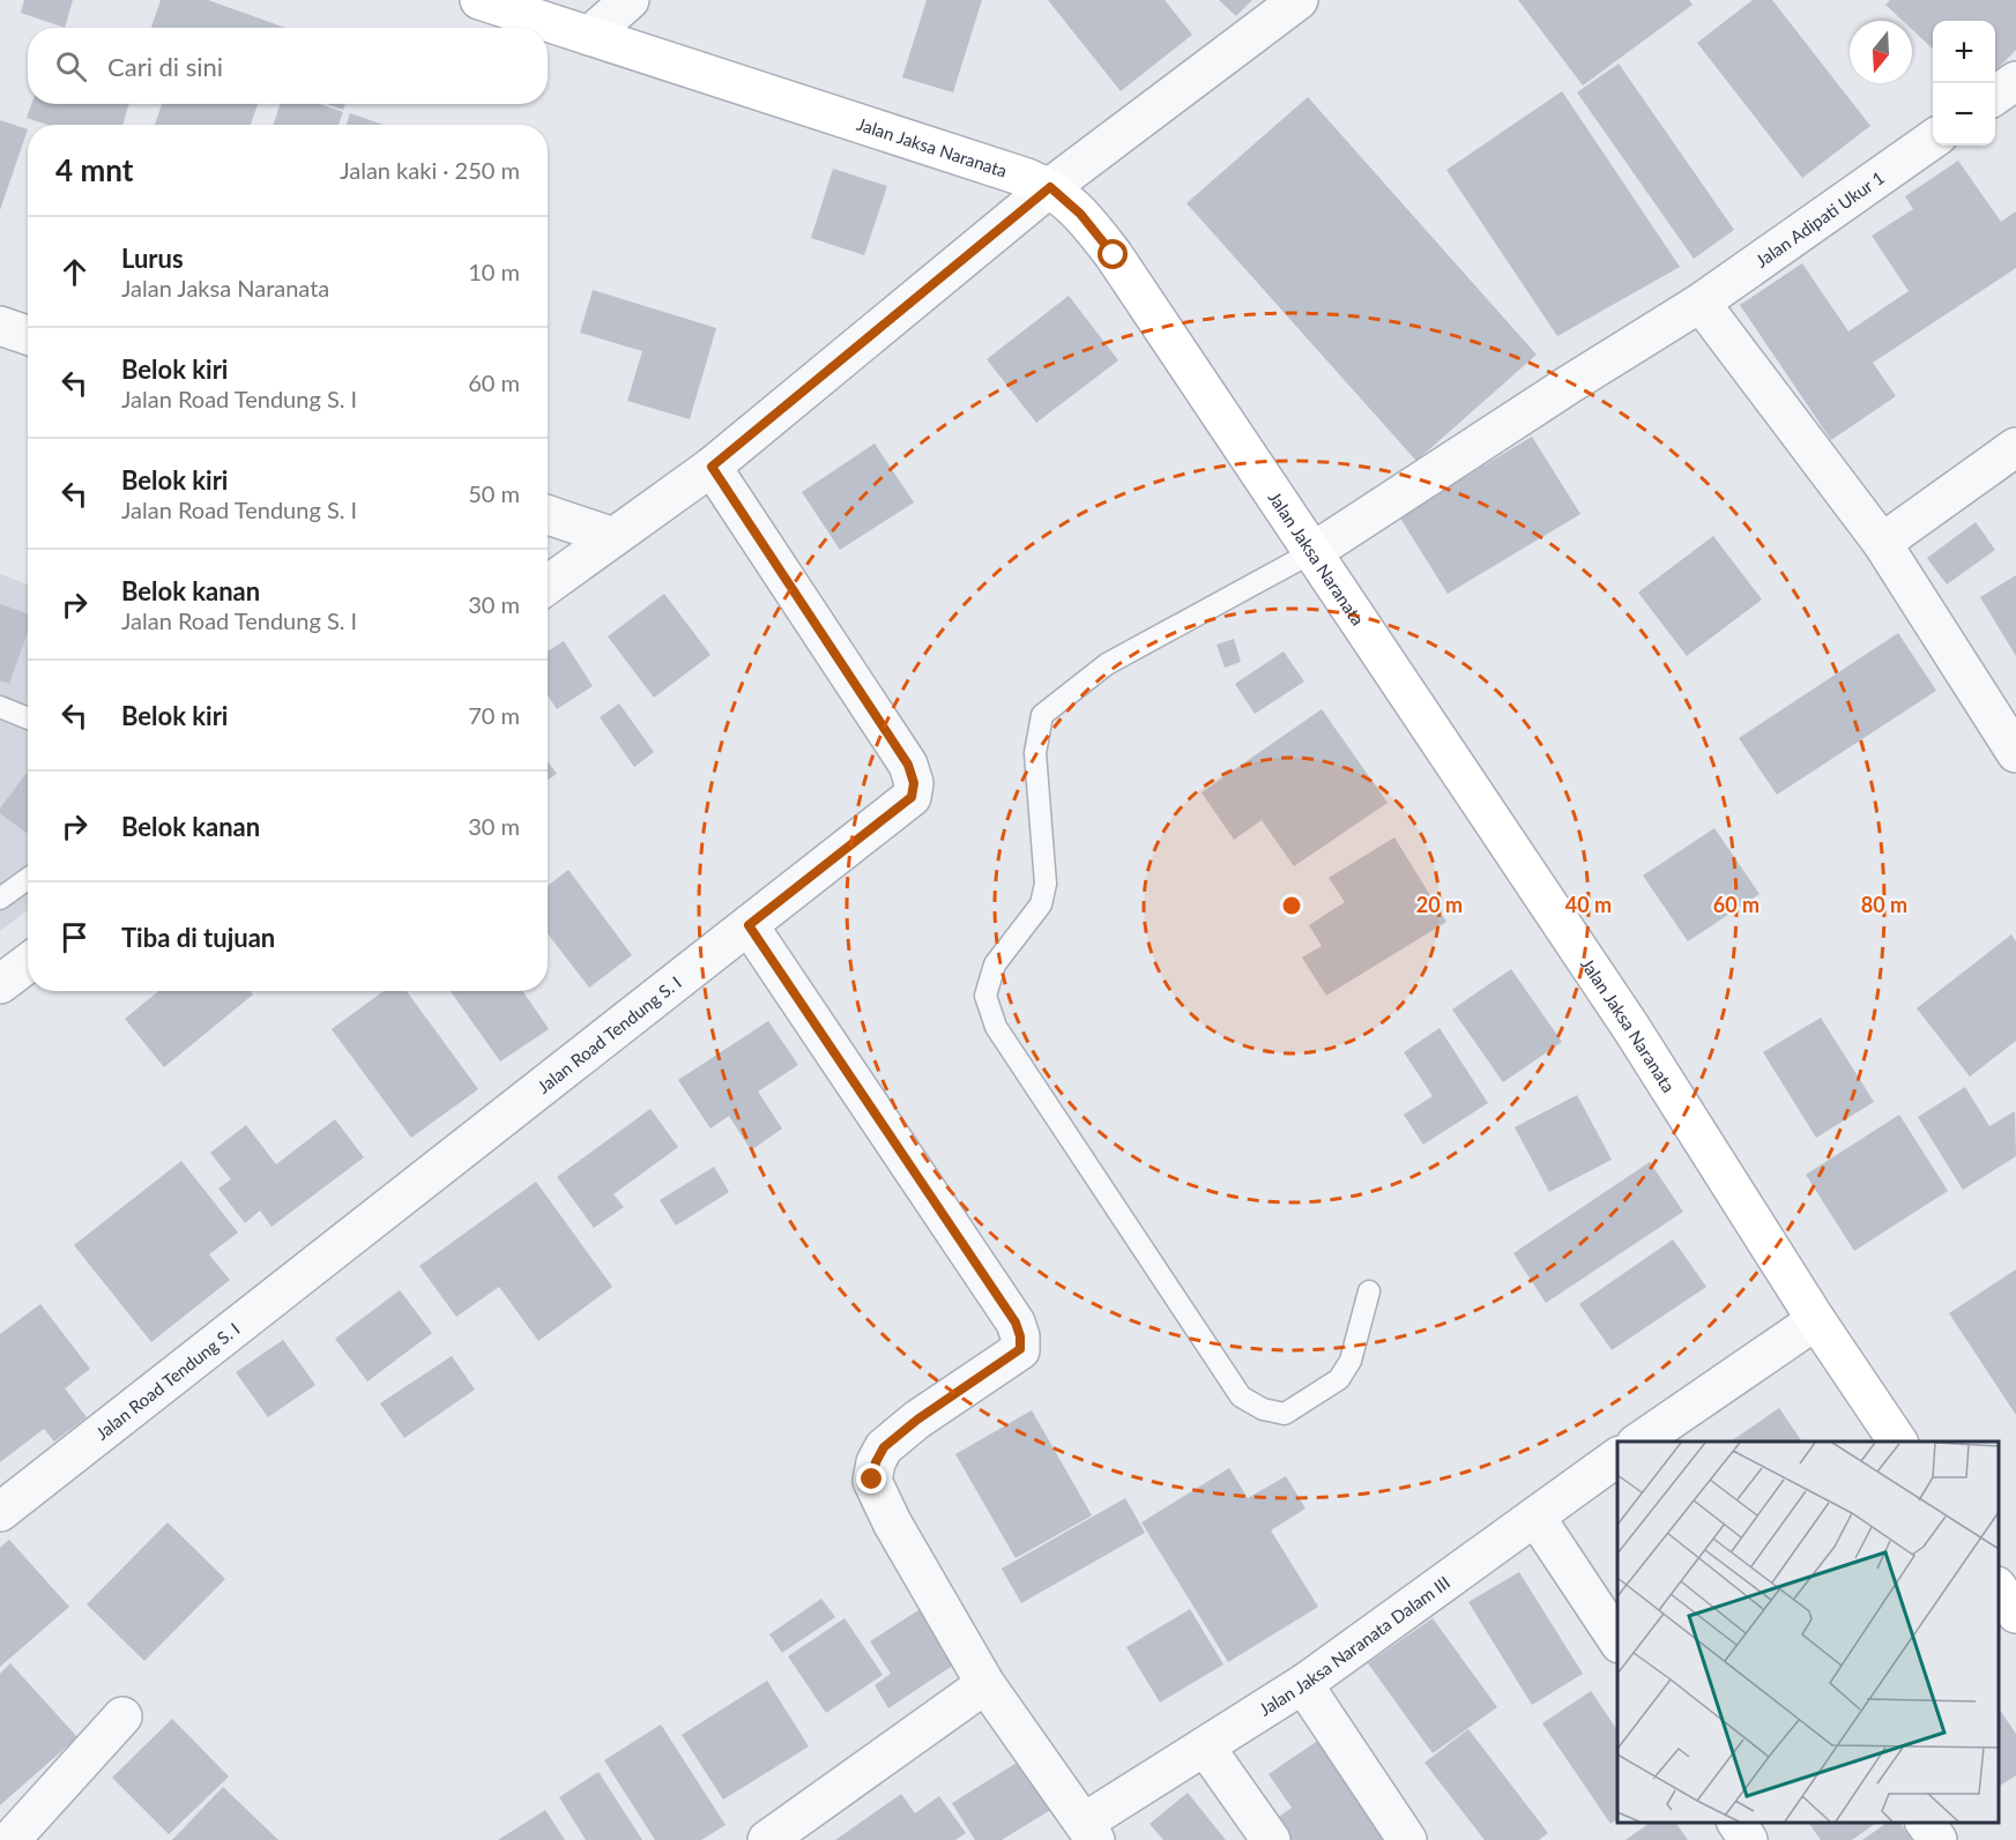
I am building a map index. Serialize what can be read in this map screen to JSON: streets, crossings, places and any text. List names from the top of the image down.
{
  "streets": {
    "main road": ["Jalan Jaksa Naranata"],
    "street": ["Jalan Adipati Ukur 1", "Jalan Road Tendung S. I", "Jalan Jaksa Naranata Dalam III"]
  },
  "crossings": [
    ["Jalan Jaksa Naranata", "Jalan Adipati Ukur 1"]
  ],
  "north": "bottom",
  "page": {
    "map_buttons": ["+", "−"],
    "search": "Cari di sini",
    "heading": ["4 mnt", "Jalan kaki · 250 m"],
    "list": [
      ["Lurus", "Jalan Jaksa Naranata", "10 m"],
      ["Belok kiri", "Jalan Road Tendung S. I", "60 m"],
      ["Belok kiri", "Jalan Road Tendung S. I", "50 m"],
      ["Belok kanan", "Jalan Road Tendung S. I", "30 m"],
      ["Belok kiri", "70 m"],
      ["Belok kanan", "30 m"],
      "Tiba di tujuan"
    ]
  },
  "rings": [
    "20 m",
    "40 m",
    "60 m",
    "80 m"
  ]
}
